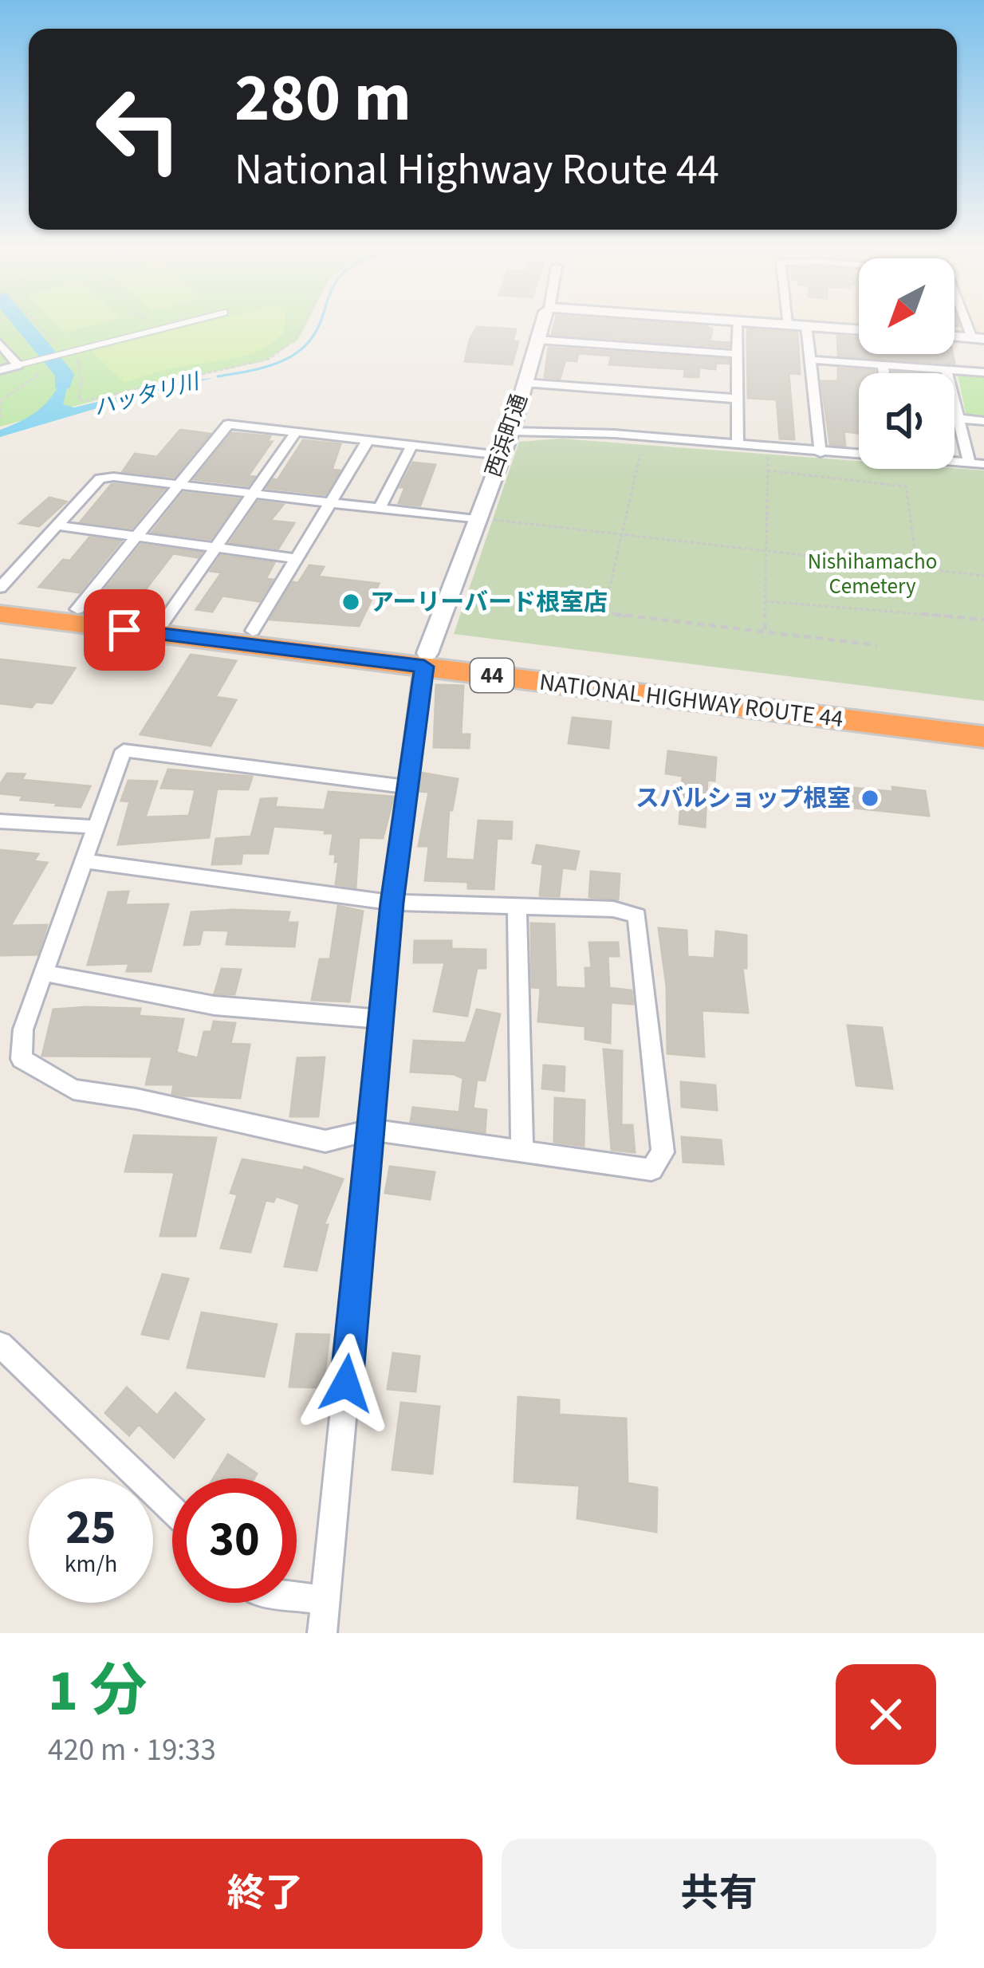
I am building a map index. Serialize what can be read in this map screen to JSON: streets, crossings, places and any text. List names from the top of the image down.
{
  "streets": {
    "highway": ["44", "NATIONAL HIGHWAY ROUTE 44"],
    "street": ["西浜町通"]
  },
  "crossings": [
    ["西浜町通", "NATIONAL HIGHWAY ROUTE 44"]
  ],
  "water": ["ハッタリ川"],
  "parks": ["Nishihamacho Cemetery"],
  "places": ["アーリーバード根室店", "スバルショップ根室"],
  "north": "bottom left",
  "page": {
    "turn": ["280 m", "National Highway Route 44"],
    "speed": "25 km/h",
    "limit": "30",
    "heading": ["1 分", "420 m · 19:33"],
    "buttons": ["終了", "共有"]
  }
}
